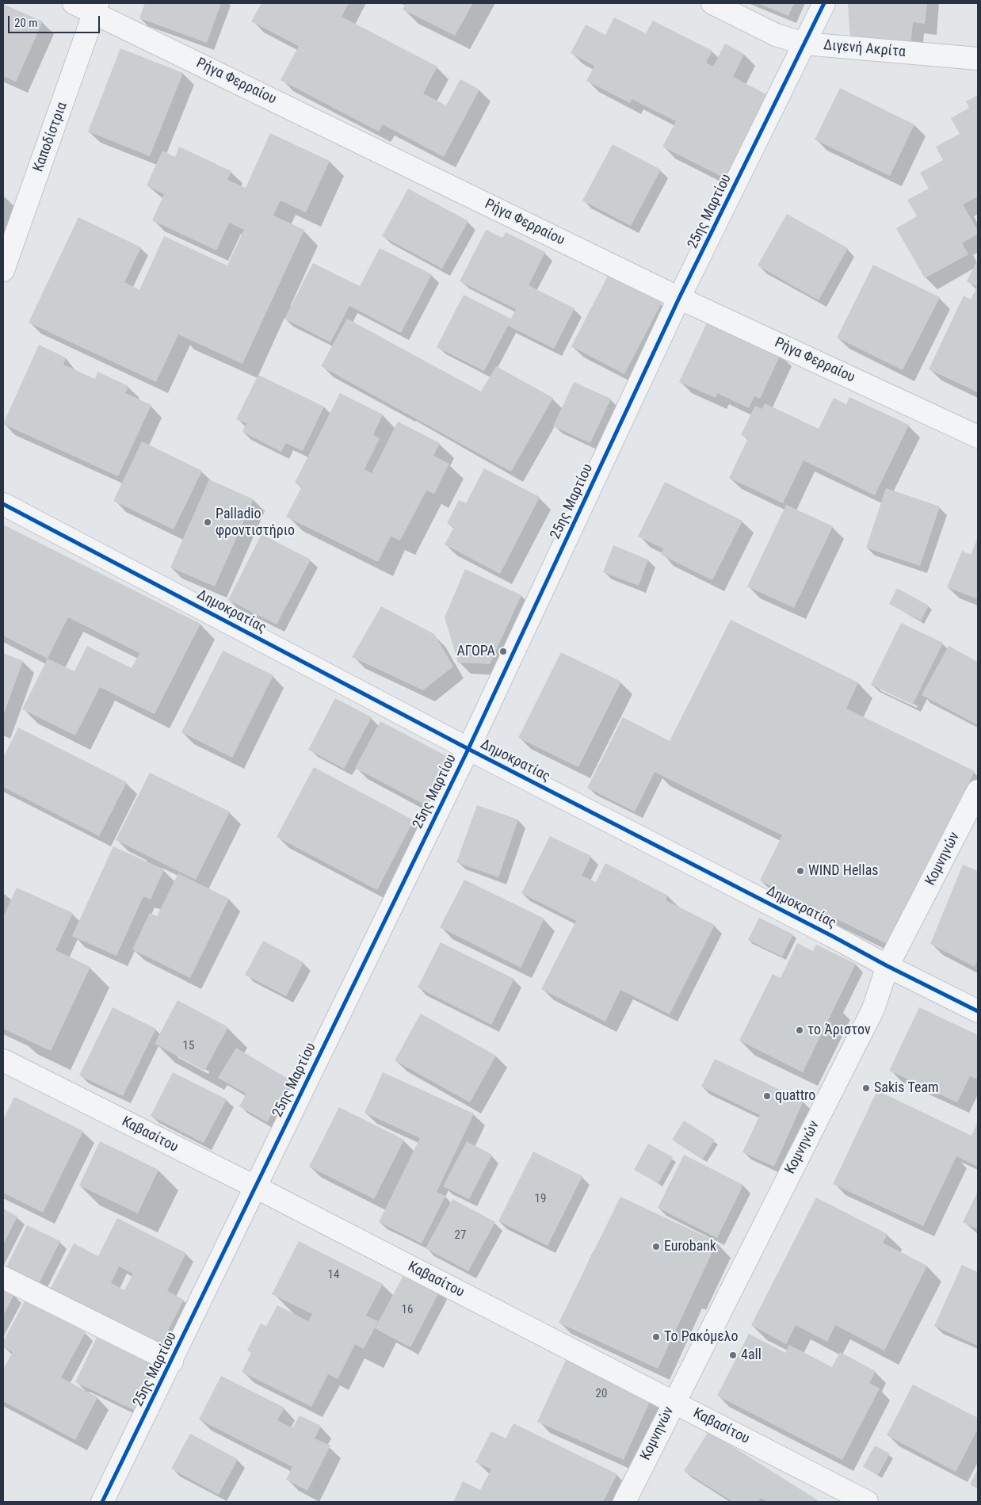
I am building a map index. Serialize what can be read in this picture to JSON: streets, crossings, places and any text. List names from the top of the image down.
{
  "streets": {
    "street": [
      "Διγενή Ακρίτα",
      "Ρήγα Φερραίου",
      "Καποδίστρια",
      "25ης Μαρτίου",
      "Δημοκρατίας",
      "Κομνηνών",
      "Καβασίτου"
    ]
  },
  "crossings": [
    ["Διγενή Ακρίτα", "25ης Μαρτίου"],
    ["Ρήγα Φερραίου", "Καποδίστρια"],
    ["Ρήγα Φερραίου", "25ης Μαρτίου"],
    ["25ης Μαρτίου", "Δημοκρατίας"],
    ["25ης Μαρτίου", "Καβασίτου"],
    ["Δημοκρατίας", "Κομνηνών"],
    ["Κομνηνών", "Καβασίτου"]
  ],
  "places": [
    "Palladio φροντιστήριο",
    "ΑΓΟΡΑ",
    "WIND Hellas",
    "το Άριστον",
    "Sakis Team",
    "quattro",
    "Eurobank",
    "Το Ρακόμελο",
    "4all"
  ],
  "house_numbers": [
    "15",
    "19",
    "27",
    "14",
    "16",
    "20"
  ],
  "scale_bar": "20 m"
}
